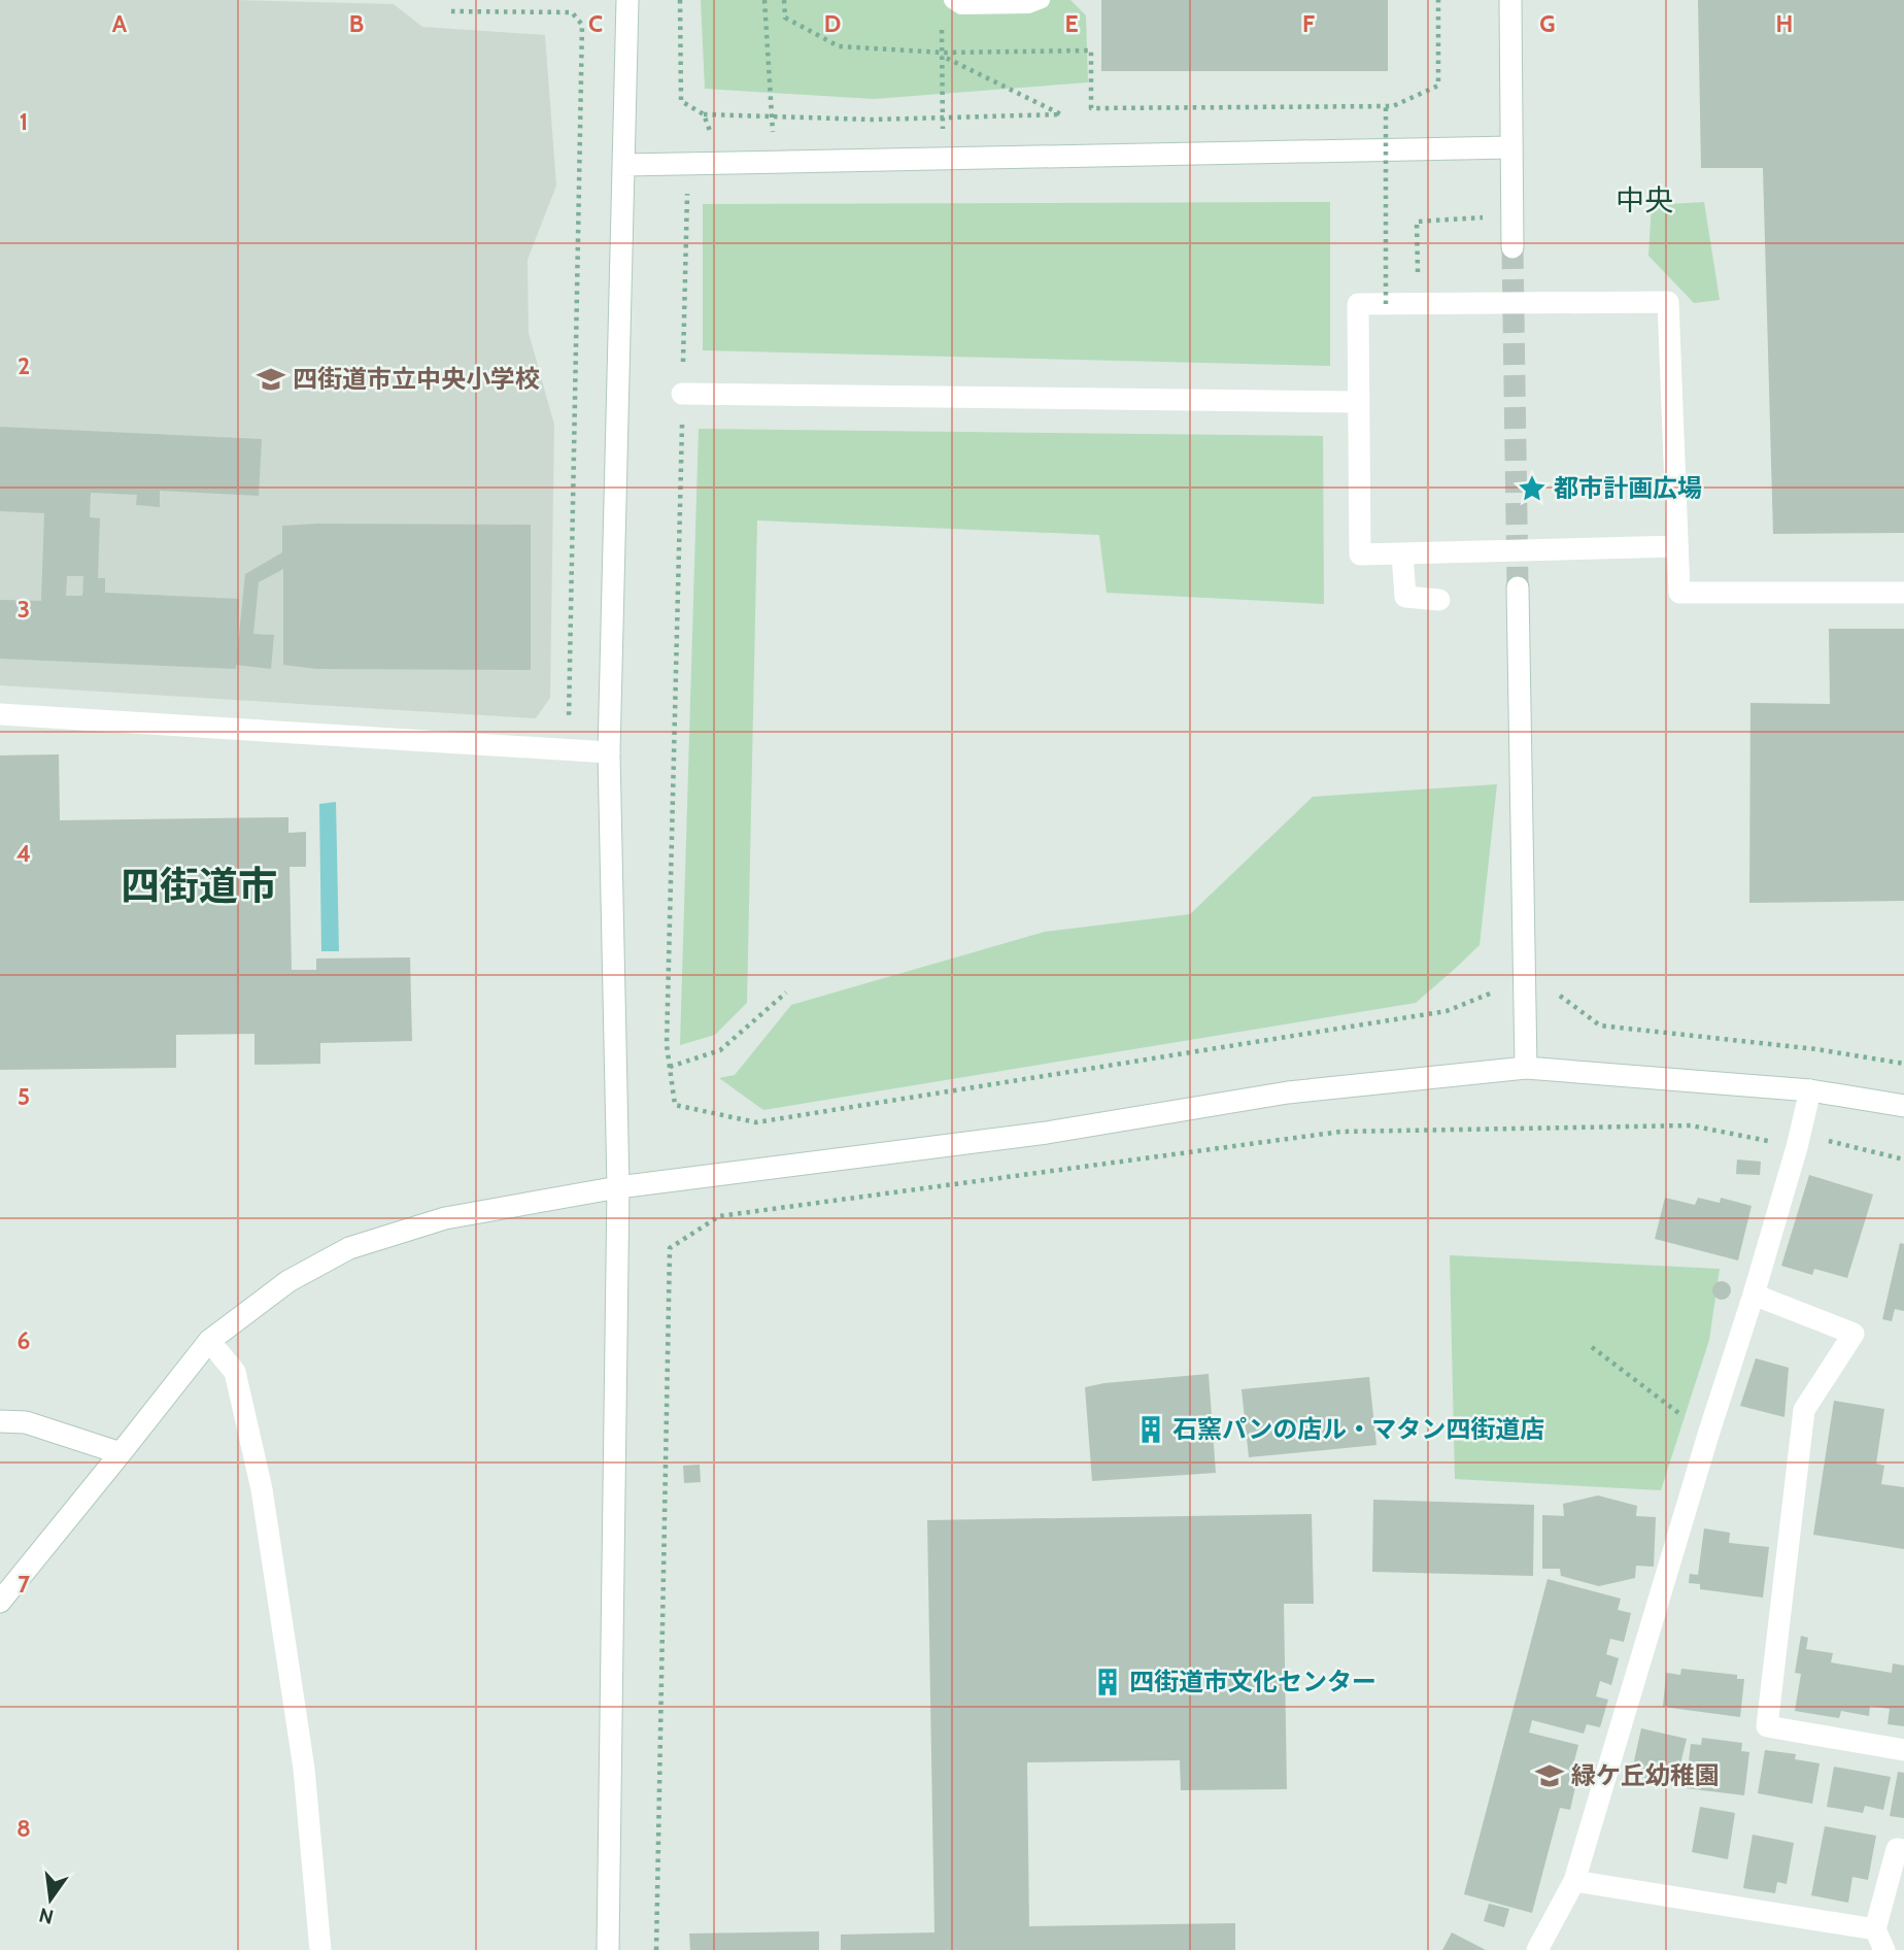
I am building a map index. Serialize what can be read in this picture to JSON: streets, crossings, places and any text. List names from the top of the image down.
{
  "districts": ["中央", "四街道市"],
  "places": {
    "school or university": ["四街道市立中央小学校", "緑ケ丘幼稚園"],
    "place": ["都市計画広場"],
    "building": ["石窯パンの店ル・マタン四街道店", "四街道市文化センター"]
  },
  "north": "bottom",
  "grid": {
    "columns": [
      "A",
      "B",
      "C",
      "D",
      "E",
      "F",
      "G",
      "H"
    ],
    "rows": [
      "1",
      "2",
      "3",
      "4",
      "5",
      "6",
      "7",
      "8"
    ]
  }
}
